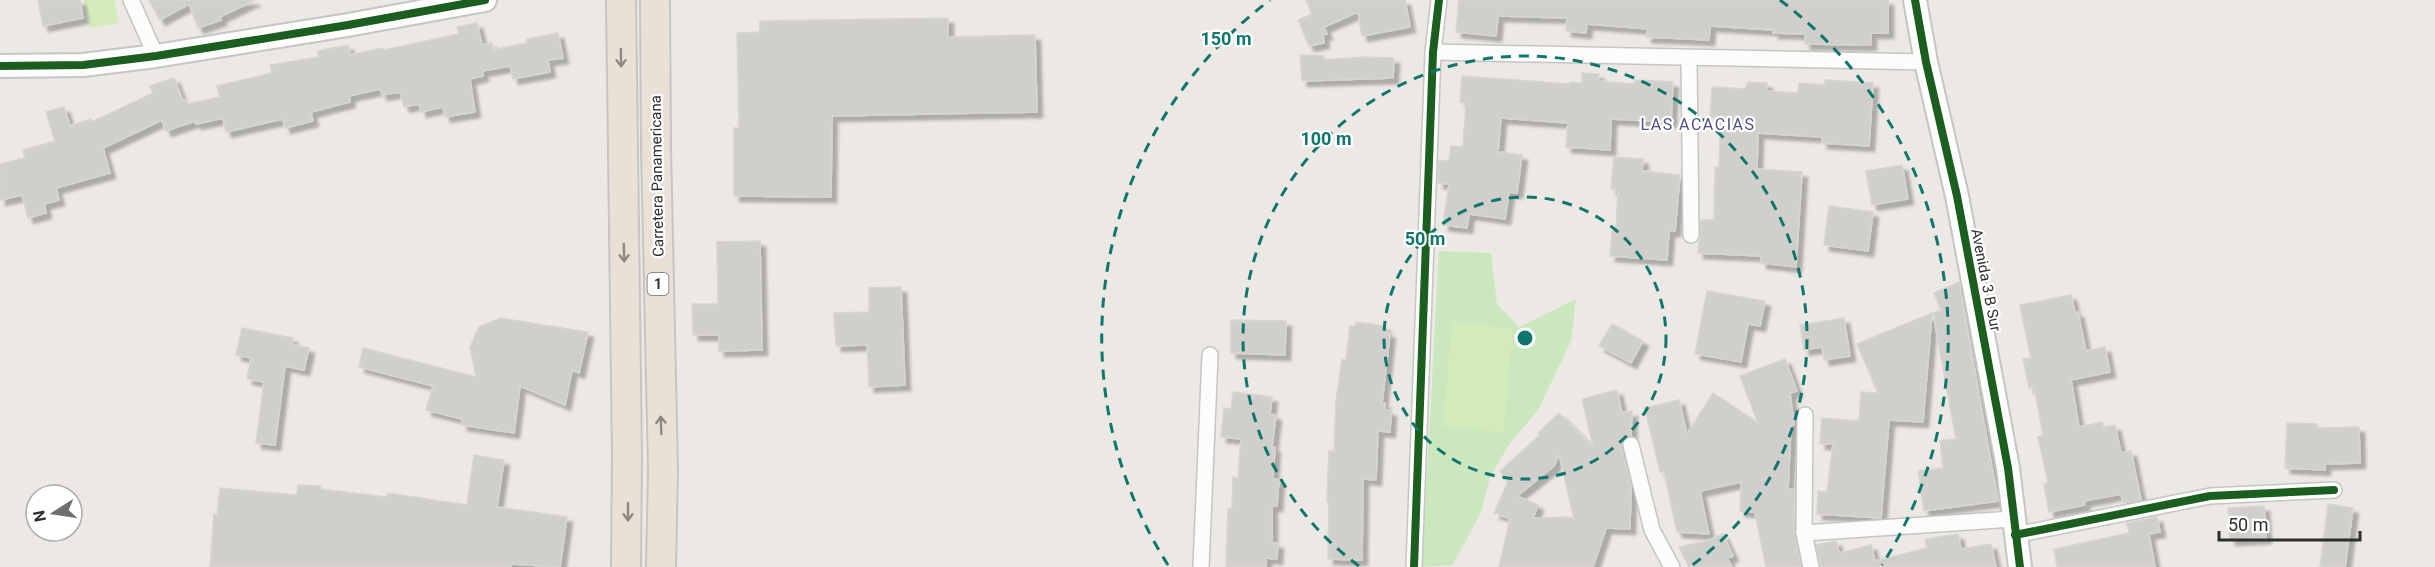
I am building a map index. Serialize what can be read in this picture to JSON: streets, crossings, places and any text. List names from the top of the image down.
{
  "streets": {
    "highway": ["Carretera Panamericana", "1"],
    "street": ["Avenida 3 B Sur"]
  },
  "districts": ["LAS ACACIAS"],
  "scale_bar": "50 m",
  "north": "left",
  "rings": ["150 m", "100 m", "50 m"]
}
